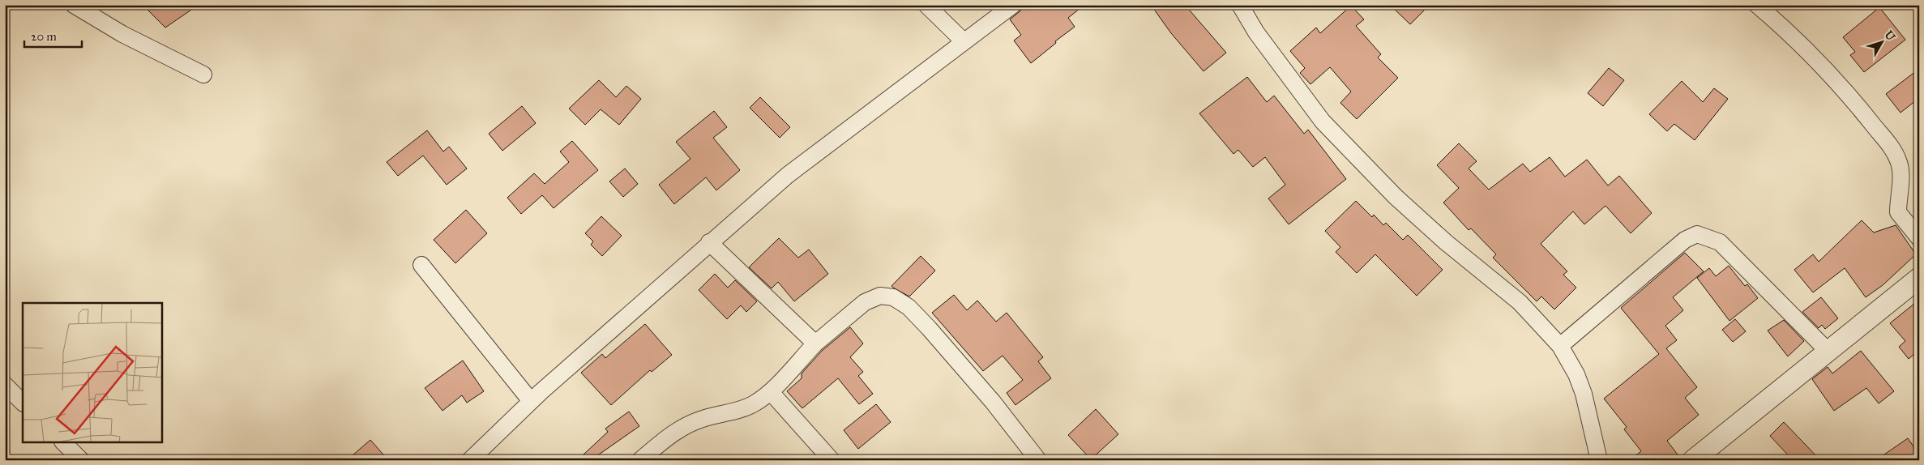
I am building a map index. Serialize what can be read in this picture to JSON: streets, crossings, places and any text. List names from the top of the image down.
{
  "scale_bar": "20 m",
  "north": "top right"
}
